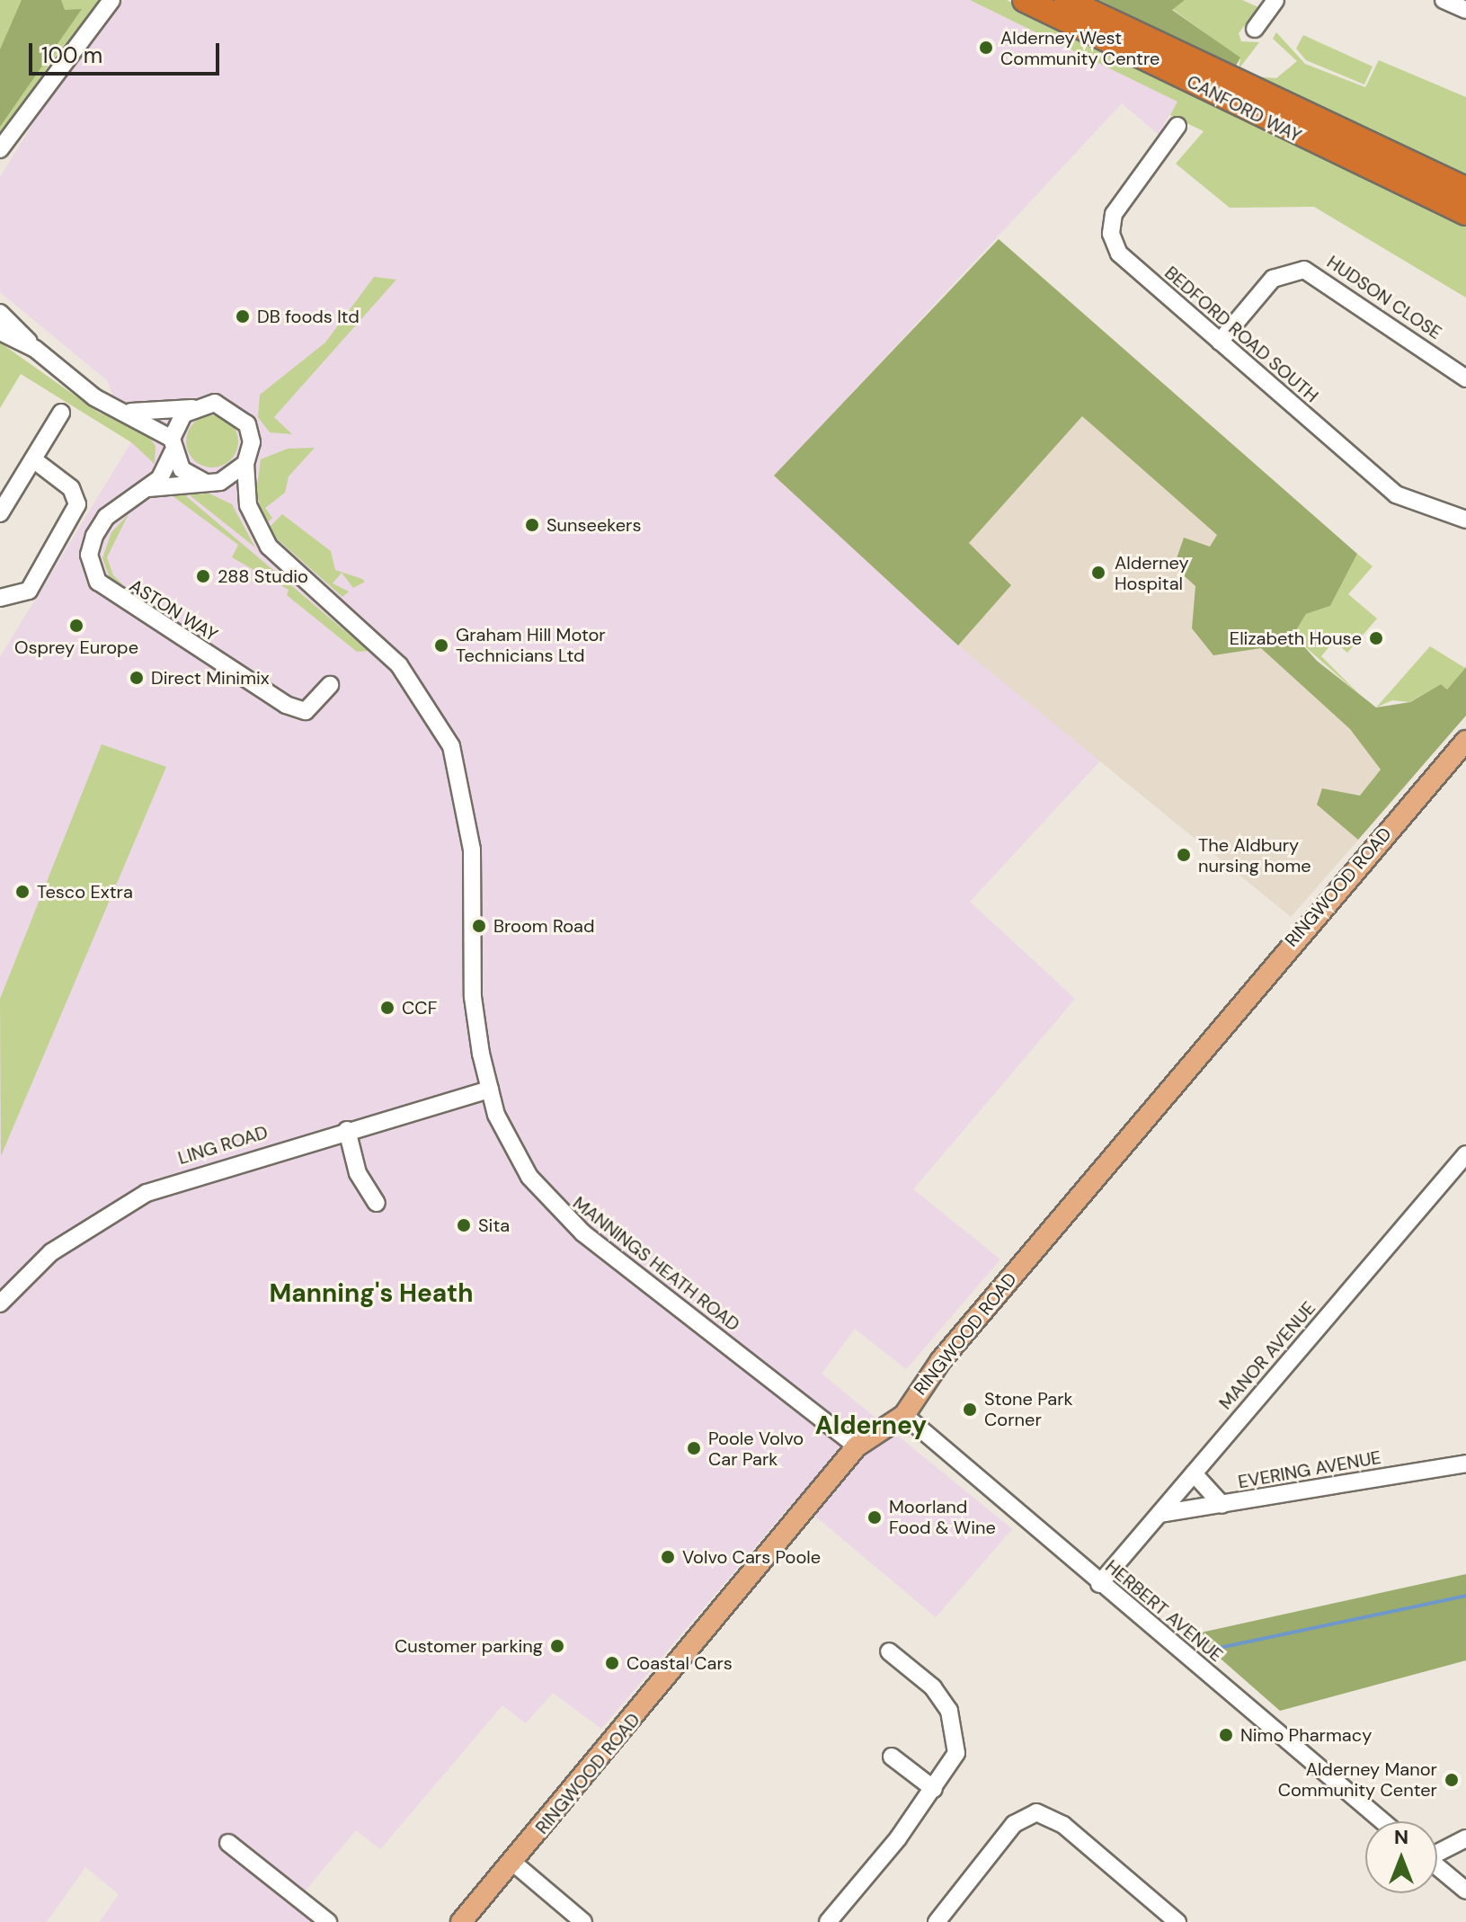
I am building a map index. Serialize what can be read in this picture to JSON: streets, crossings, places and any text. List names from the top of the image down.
{
  "streets": {
    "highway": ["CANFORD WAY"],
    "main road": ["RINGWOOD ROAD"],
    "street": [
      "HUDSON CLOSE",
      "BEDFORD ROAD SOUTH",
      "ASTON WAY",
      "LING ROAD",
      "MANNINGS HEATH ROAD",
      "MANOR AVENUE",
      "EVERING AVENUE",
      "HERBERT AVENUE"
    ]
  },
  "crossings": [
    ["HUDSON CLOSE", "BEDFORD ROAD SOUTH"],
    ["ASTON WAY", "MANNINGS HEATH ROAD"],
    ["RINGWOOD ROAD", "MANNINGS HEATH ROAD"],
    ["RINGWOOD ROAD", "HERBERT AVENUE"],
    ["LING ROAD", "MANNINGS HEATH ROAD"],
    ["MANOR AVENUE", "EVERING AVENUE"],
    ["MANOR AVENUE", "HERBERT AVENUE"]
  ],
  "districts": ["Manning's Heath", "Alderney"],
  "places": [
    "Alderney West Community Centre",
    "DB foods ltd",
    "Sunseekers",
    "Alderney Hospital",
    "288 Studio",
    "Osprey Europe",
    "Elizabeth House",
    "Graham Hill Motor Technicians Ltd",
    "Direct Minimix",
    "The Aldbury nursing home",
    "Tesco Extra",
    "Broom Road",
    "CCF",
    "Sita",
    "Stone Park Corner",
    "Poole Volvo Car Park",
    "Moorland Food & Wine",
    "Volvo Cars Poole",
    "Customer parking",
    "Coastal Cars",
    "Nimo Pharmacy",
    "Alderney Manor Community Center"
  ],
  "scale_bar": "100 m",
  "north": "top"
}
